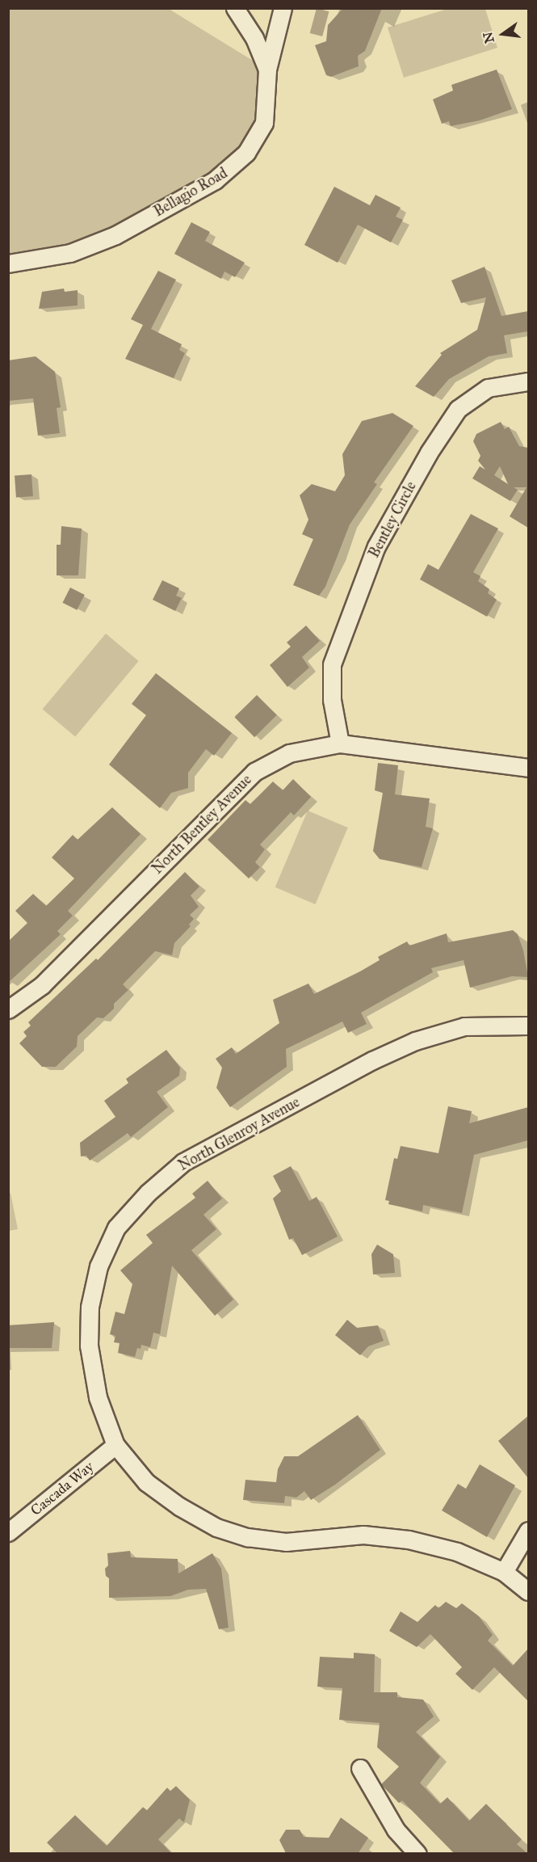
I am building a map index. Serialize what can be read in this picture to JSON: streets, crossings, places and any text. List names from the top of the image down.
{
  "streets": {
    "street": [
      "Bellagio Road",
      "Bentley Circle",
      "North Bentley Avenue",
      "North Glenroy Avenue",
      "Cascada Way"
    ]
  },
  "crossings": [
    ["Bentley Circle", "North Bentley Avenue"],
    ["North Glenroy Avenue", "Cascada Way"]
  ],
  "north": "left"
}
